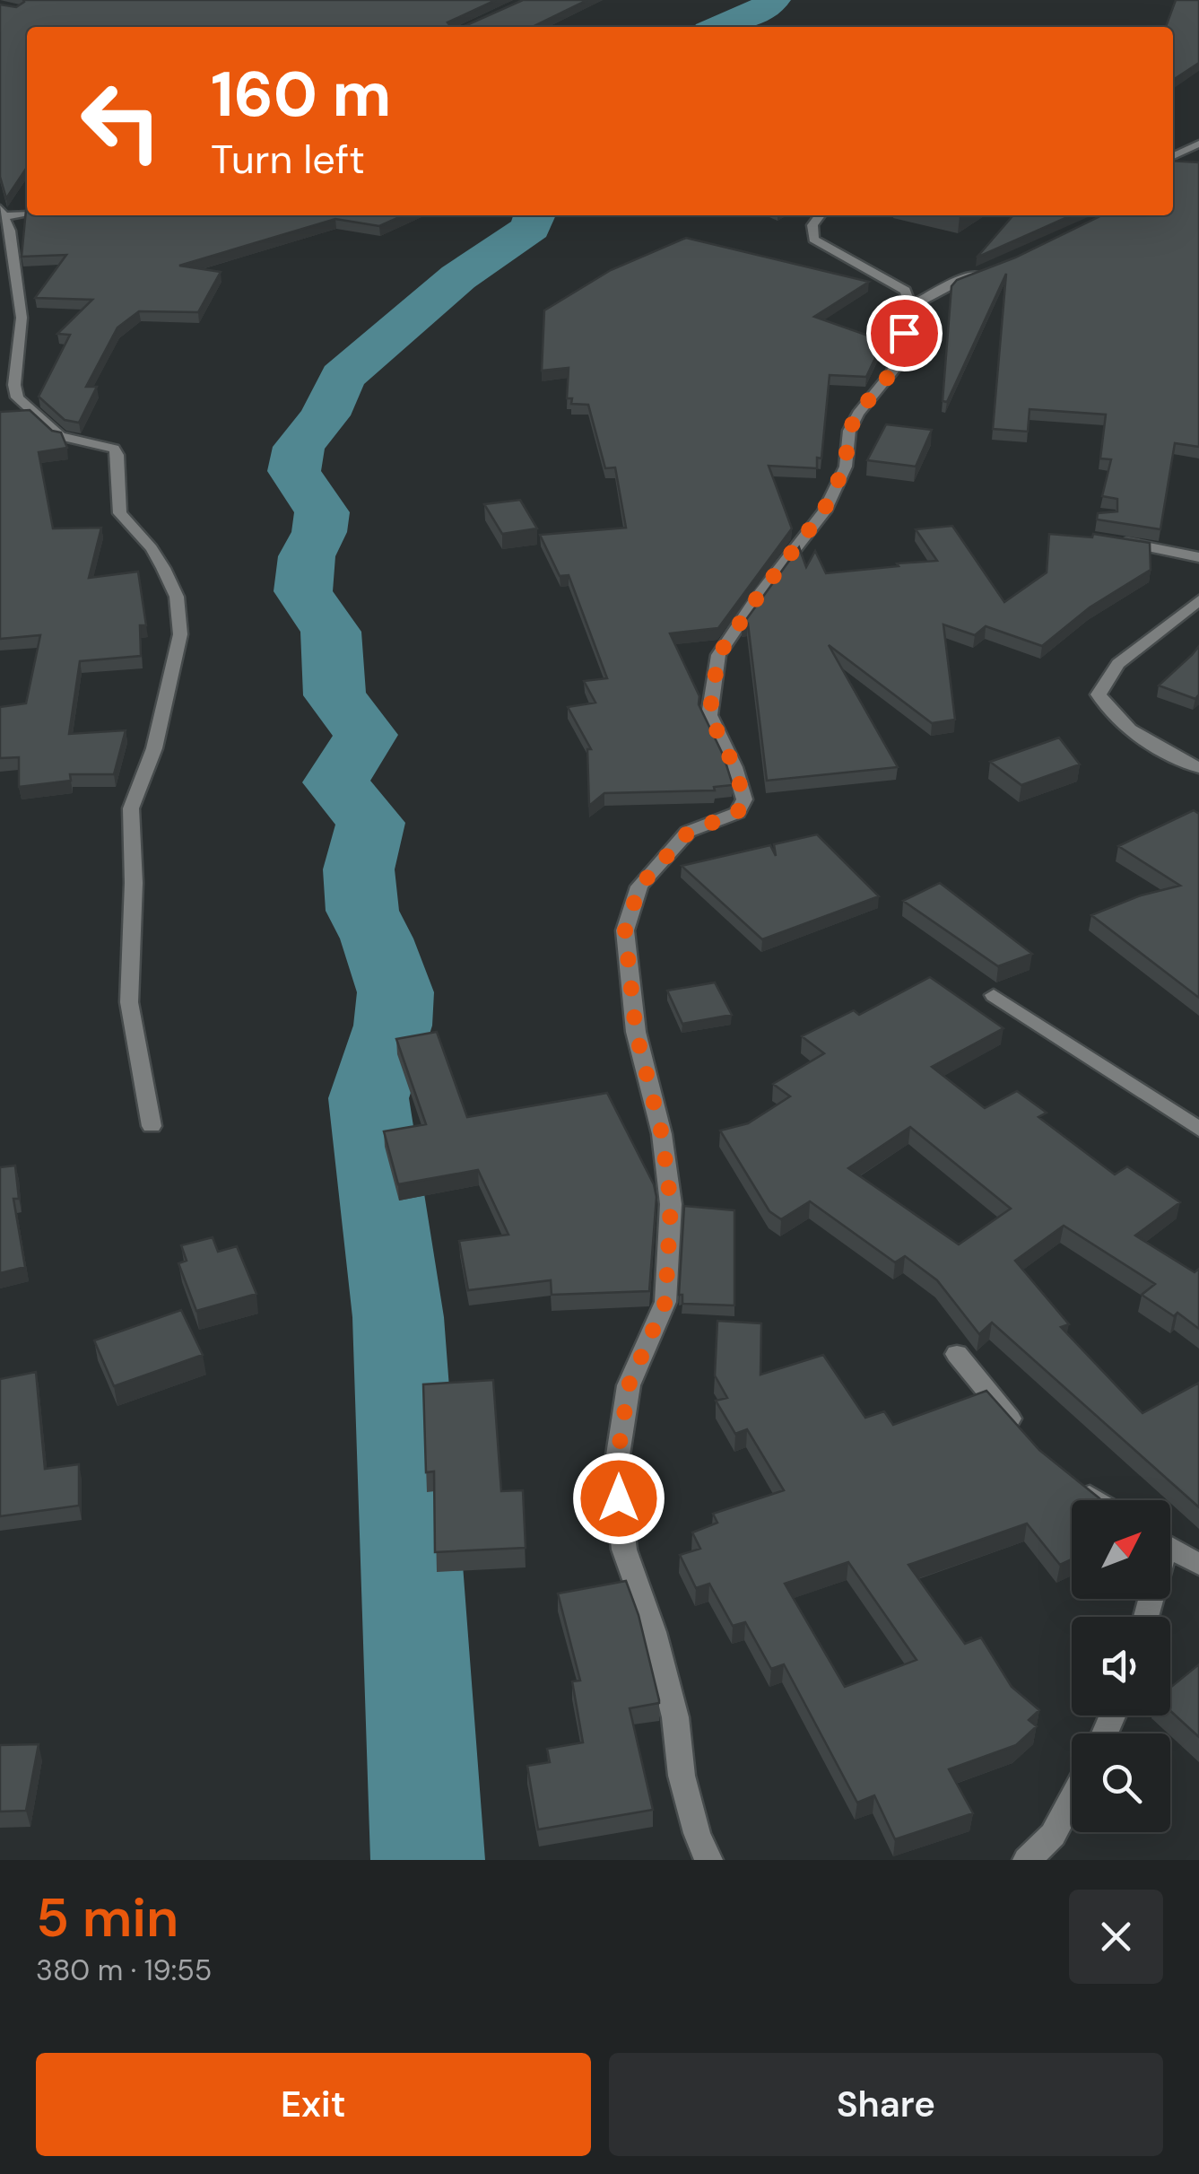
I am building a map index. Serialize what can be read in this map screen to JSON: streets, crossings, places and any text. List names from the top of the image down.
{
  "north": "top right",
  "page": {
    "turn": ["160 m", "Turn left"],
    "heading": ["5 min", "380 m · 19:55"],
    "buttons": ["Exit", "Share"]
  }
}
